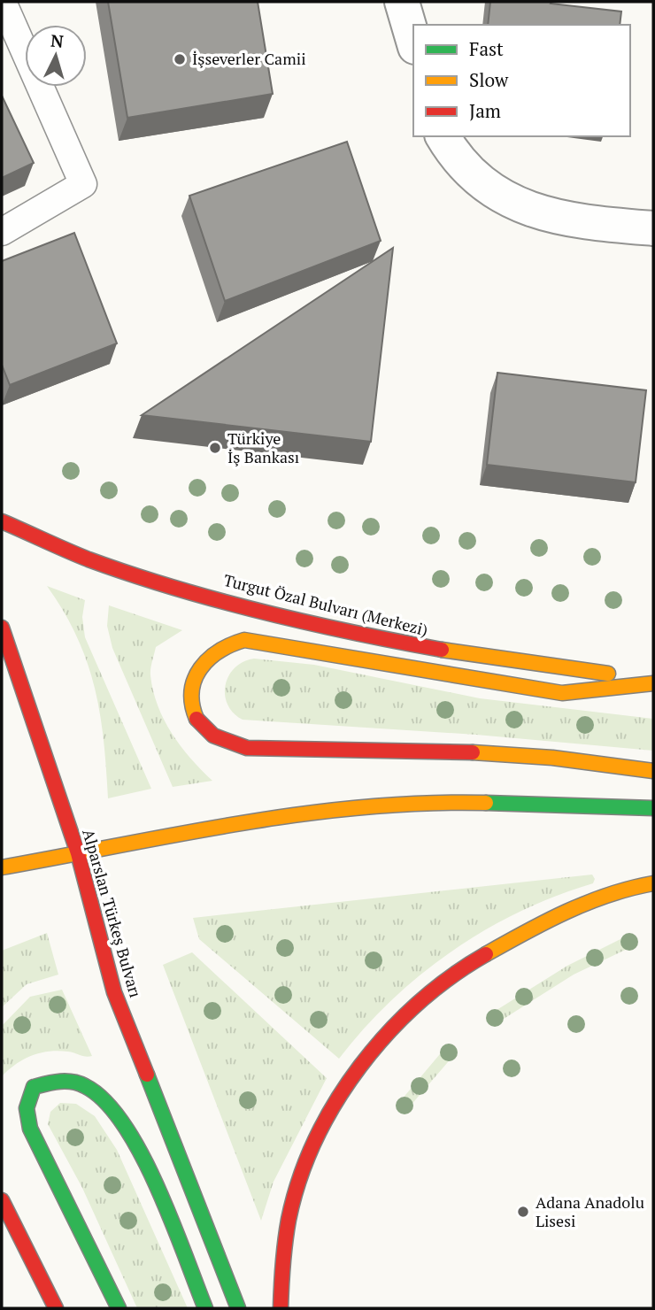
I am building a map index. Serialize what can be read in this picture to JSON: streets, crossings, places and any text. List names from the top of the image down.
{
  "streets": {
    "main road": ["Turgut Özal Bulvarı (Merkezi)", "Alparslan Türkeş Bulvarı"]
  },
  "places": ["İşseverler Camii", "Türkiye İş Bankası", "Adana Anadolu Lisesi"],
  "legend": ["Fast", "Slow", "Jam"],
  "north": "top"
}
